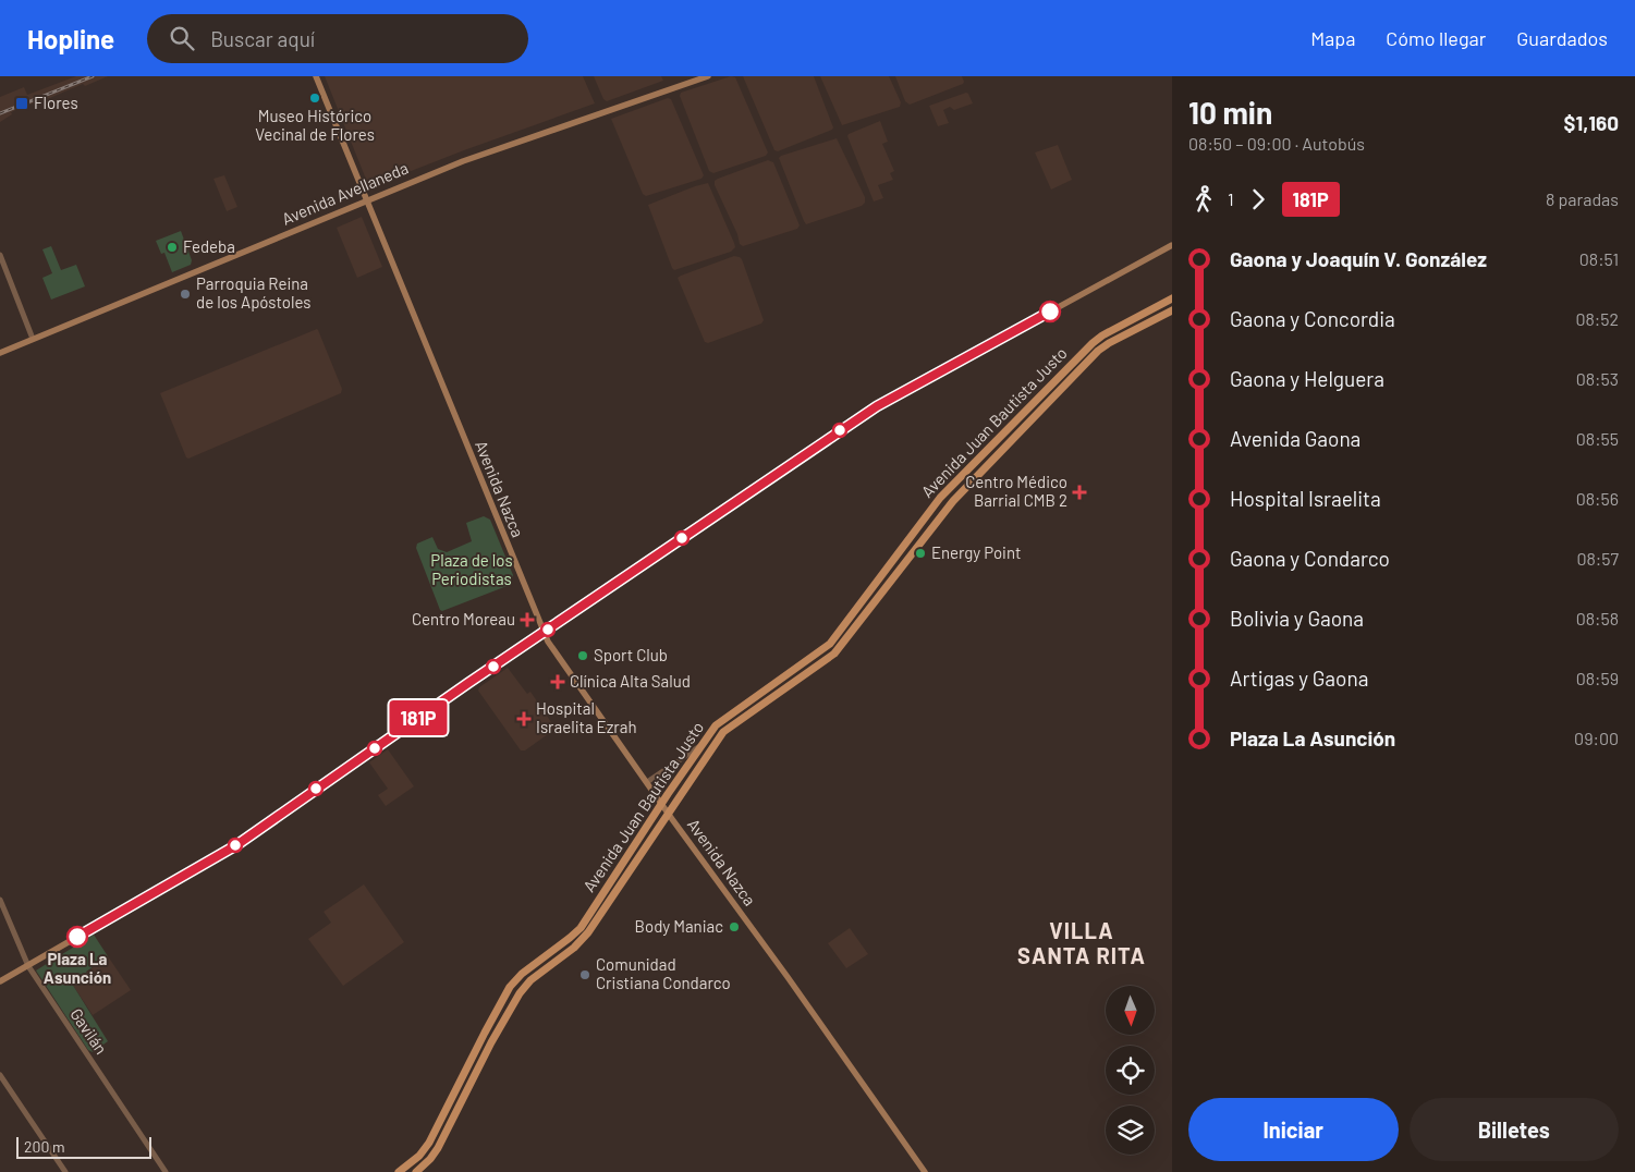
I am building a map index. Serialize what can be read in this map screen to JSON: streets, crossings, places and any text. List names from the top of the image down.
{
  "streets": {
    "main road": ["Avenida Avellaneda", "Avenida Juan Bautista Justo", "Avenida Nazca"],
    "street": ["Gavilán"]
  },
  "crossings": [
    ["Avenida Avellaneda", "Avenida Nazca"],
    ["Avenida Juan Bautista Justo", "Avenida Nazca"]
  ],
  "districts": ["VILLA SANTA RITA"],
  "parks": ["Plaza de los Periodistas"],
  "places": {
    "other": [
      "Museo Histórico Vecinal de Flores",
      "Fedeba",
      "Parroquia Reina de los Apóstoles",
      "Energy Point",
      "Sport Club",
      "Body Maniac",
      "Plaza La Asunción",
      "Comunidad Cristiana Condarco"
    ],
    "transit": ["Flores"],
    "health": [
      "Centro Médico Barrial CMB 2",
      "Centro Moreau",
      "Clínica Alta Salud",
      "Hospital Israelita Ezrah"
    ]
  },
  "lines": ["bus line 181P"],
  "scale_bar": "200 m",
  "north": "bottom",
  "page": {
    "header": "Hopline",
    "search": "Buscar aquí",
    "nav": ["Mapa", "Cómo llegar", "Guardados"],
    "on_map": "181P",
    "heading": ["10 min", "08:50 – 09:00 · Autobús", "$1,160"],
    "legs": ["1", "181P", "8 paradas"],
    "list": [
      {
        "name": "Gaona y Joaquín V. González",
        "value": "08:51"
      },
      {
        "name": "Gaona y Concordia",
        "value": "08:52"
      },
      {
        "name": "Gaona y Helguera",
        "value": "08:53"
      },
      {
        "name": "Avenida Gaona",
        "value": "08:55"
      },
      {
        "name": "Hospital Israelita",
        "value": "08:56"
      },
      {
        "name": "Gaona y Condarco",
        "value": "08:57"
      },
      {
        "name": "Bolivia y Gaona",
        "value": "08:58"
      },
      {
        "name": "Artigas y Gaona",
        "value": "08:59"
      },
      {
        "name": "Plaza La Asunción",
        "value": "09:00"
      }
    ],
    "buttons": ["Iniciar", "Billetes"],
    "scale": "200 m"
  }
}
